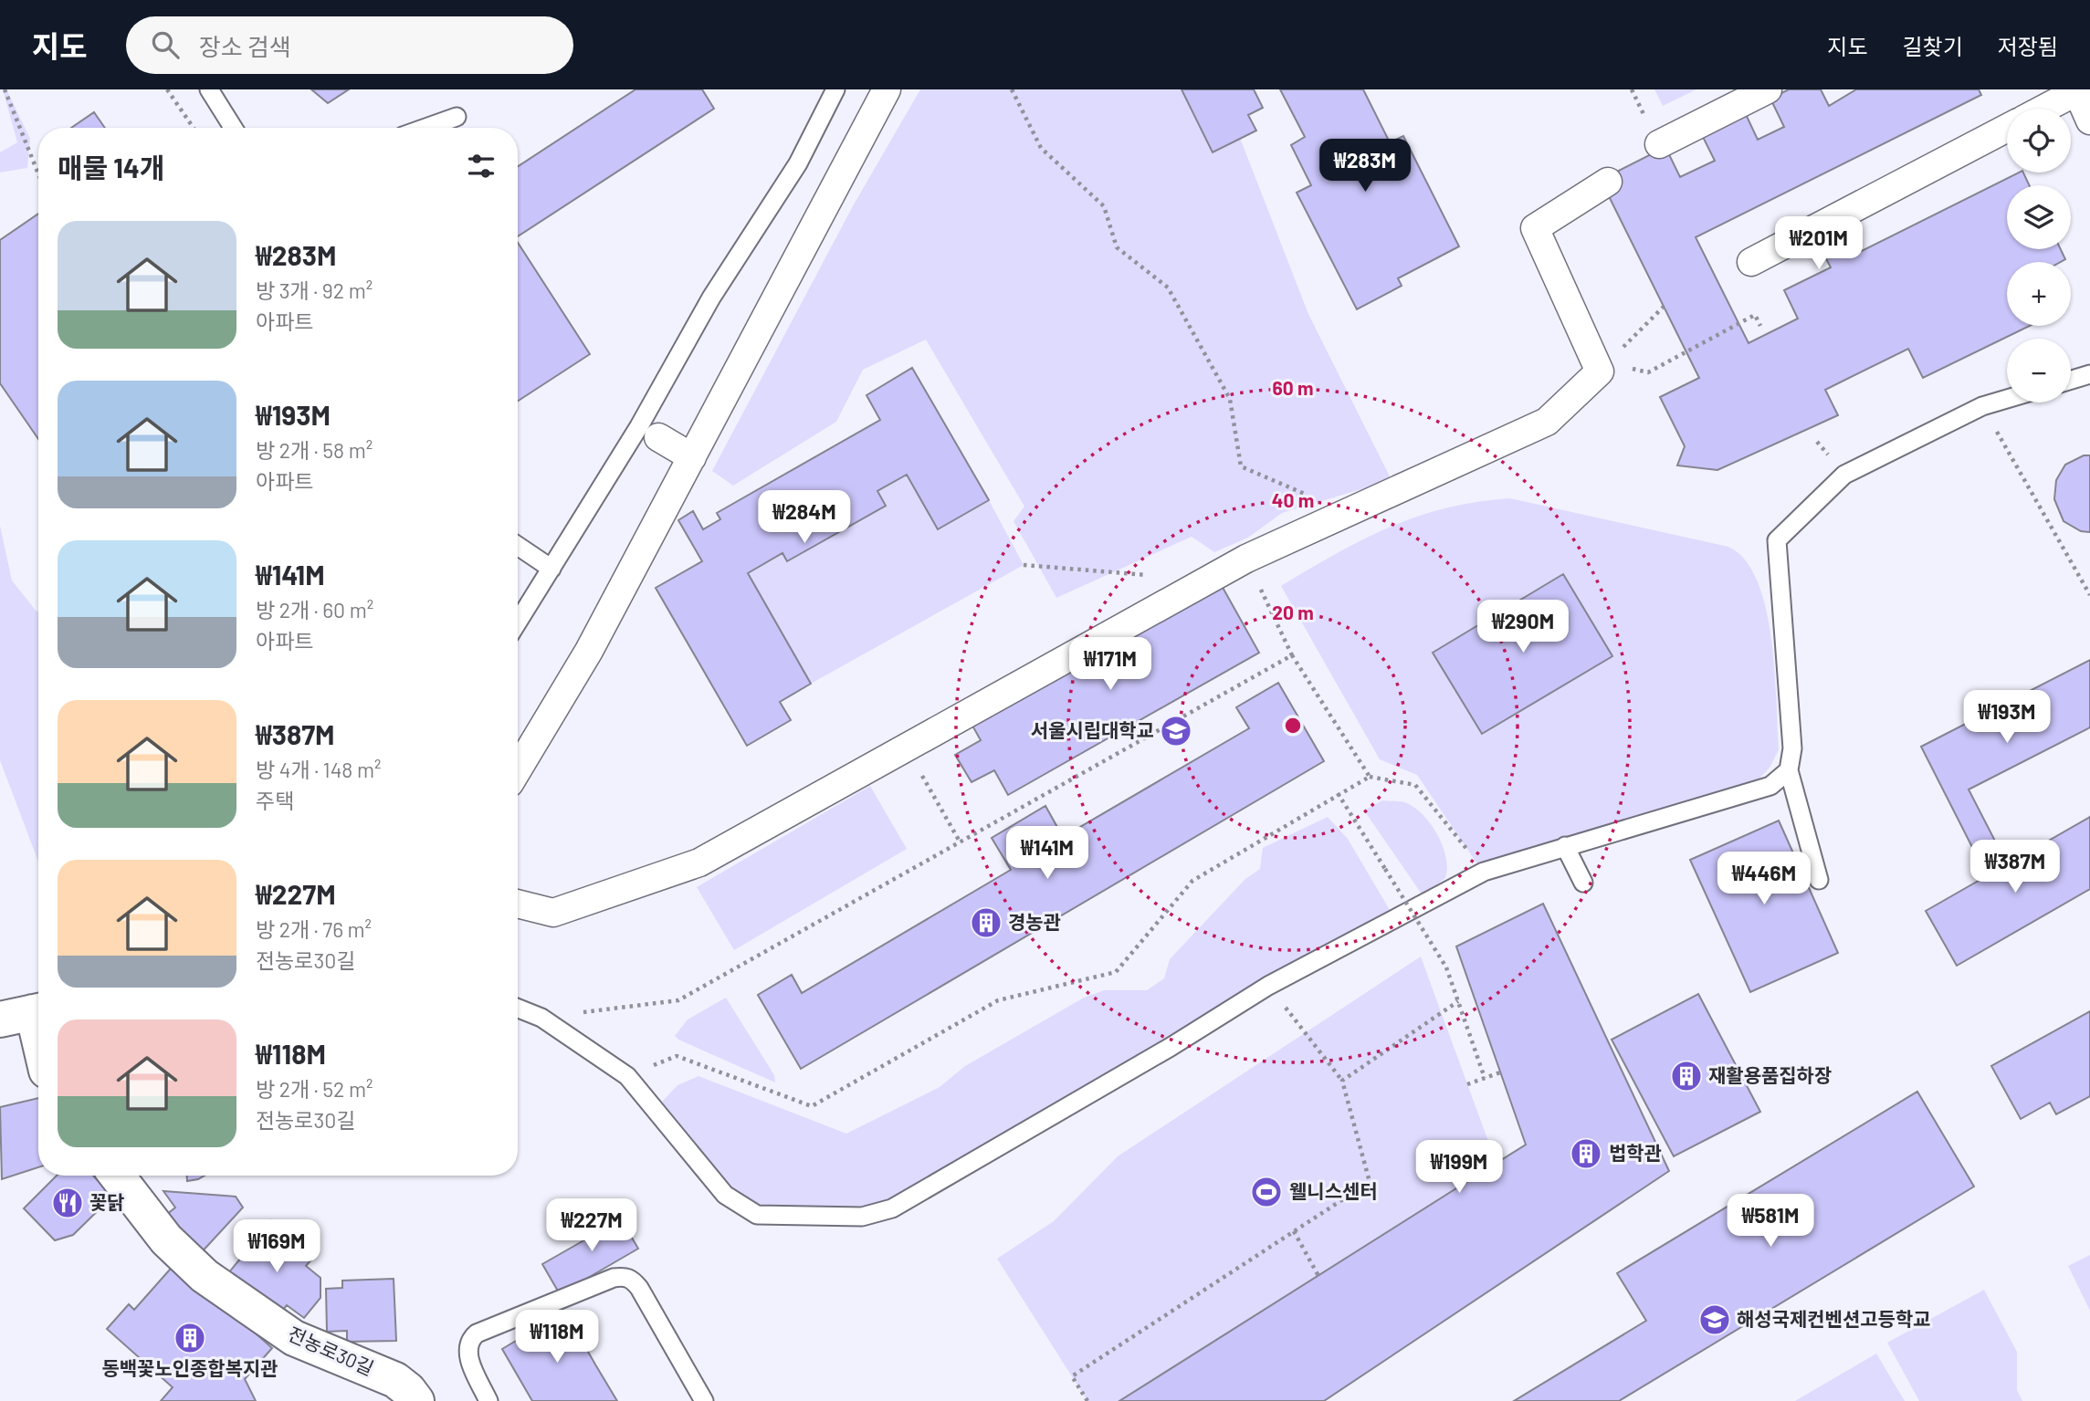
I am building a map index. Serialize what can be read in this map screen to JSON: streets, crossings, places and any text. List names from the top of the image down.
{
  "streets": {
    "street": ["전농로30길"]
  },
  "places": {
    "school or university": ["서울시립대학교", "해성국제컨벤션고등학교"],
    "building": [
      "경농관",
      "재활용품집하장",
      "법학관",
      "동백꽃노인종합복지관"
    ],
    "sports": ["웰니스센터"],
    "restaurant": ["꽃닭"]
  },
  "page": {
    "header": "지도",
    "search": "장소 검색",
    "nav": ["지도", "길찾기", "저장됨"],
    "map_buttons": ["+", "−"],
    "heading": "매물 14개",
    "price": [
      "₩283M",
      "₩201M",
      "₩284M",
      "₩290M",
      "₩171M",
      "₩193M",
      "₩141M",
      "₩387M",
      "₩446M",
      "₩199M",
      "₩581M",
      "₩227M",
      "₩169M",
      "₩118M"
    ],
    "list": [
      {
        "name": "₩283M",
        "note": "방 3개 · 92 m² · 아파트"
      },
      {
        "name": "₩193M",
        "note": "방 2개 · 58 m² · 아파트"
      },
      {
        "name": "₩141M",
        "note": "방 2개 · 60 m² · 아파트"
      },
      {
        "name": "₩387M",
        "note": "방 4개 · 148 m² · 주택"
      },
      {
        "name": "₩227M",
        "note": "방 2개 · 76 m² · 전농로30길"
      },
      {
        "name": "₩118M",
        "note": "방 2개 · 52 m² · 전농로30길"
      }
    ]
  },
  "rings": ["60 m", "40 m", "20 m"]
}
